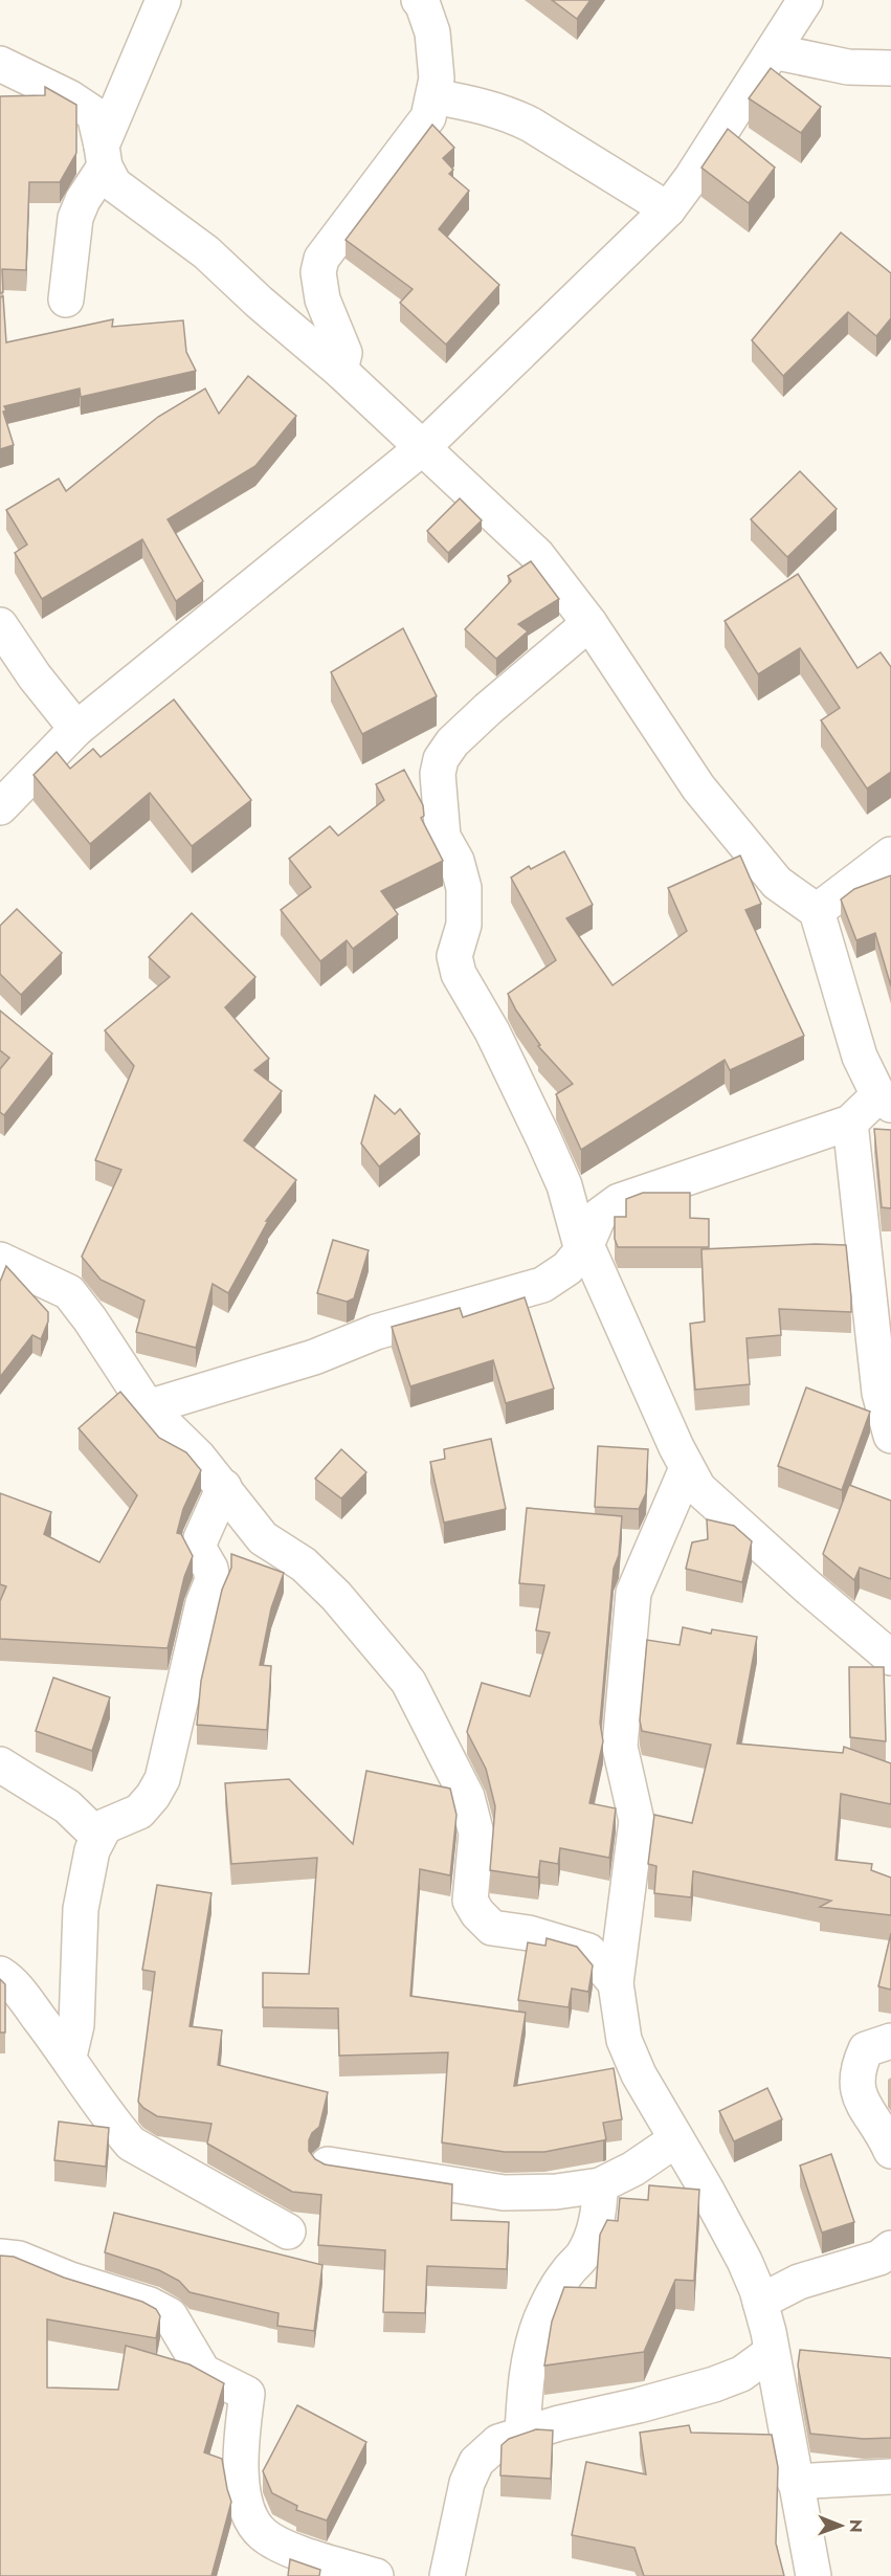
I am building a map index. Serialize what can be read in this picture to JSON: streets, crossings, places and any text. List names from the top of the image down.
{
  "north": "right"
}
